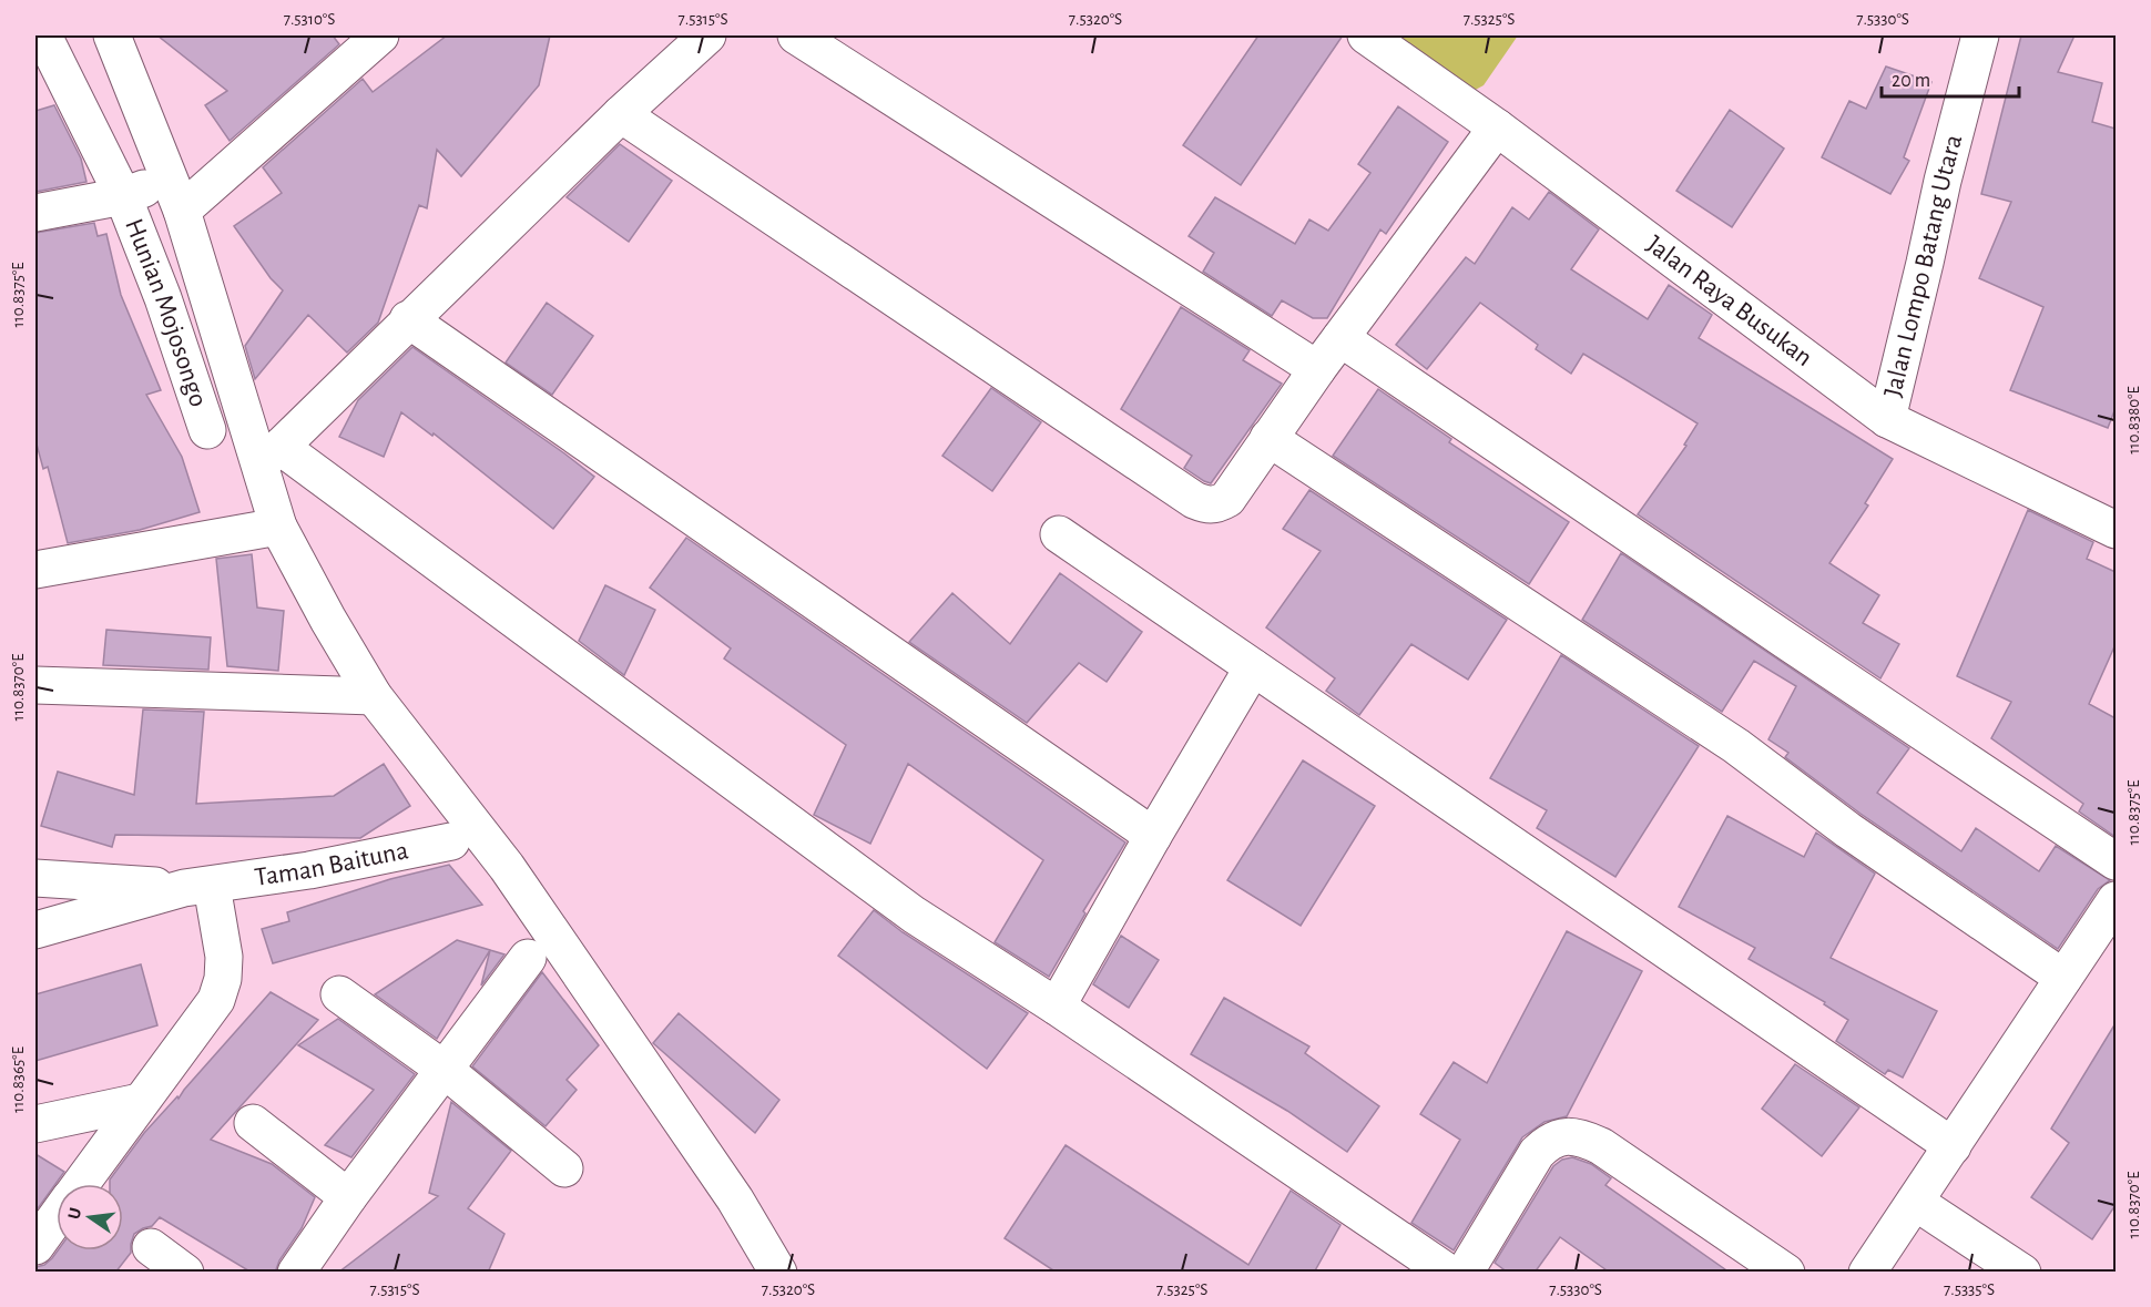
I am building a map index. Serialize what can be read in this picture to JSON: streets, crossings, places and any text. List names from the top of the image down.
{
  "streets": {
    "street": [
      "Jalan Lompo Batang Utara",
      "Jalan Raya Busukan",
      "Hunian Mojosongo",
      "Taman Baituna"
    ]
  },
  "crossings": [
    ["Jalan Lompo Batang Utara", "Jalan Raya Busukan"]
  ],
  "scale_bar": "20 m",
  "north": "left",
  "coordinates": [
    "7.5310°S",
    "7.5315°S",
    "7.5320°S",
    "7.5325°S",
    "7.5330°S",
    "110.8375°E",
    "110.8380°E",
    "110.8370°E",
    "110.8365°E",
    "7.5335°S"
  ]
}
